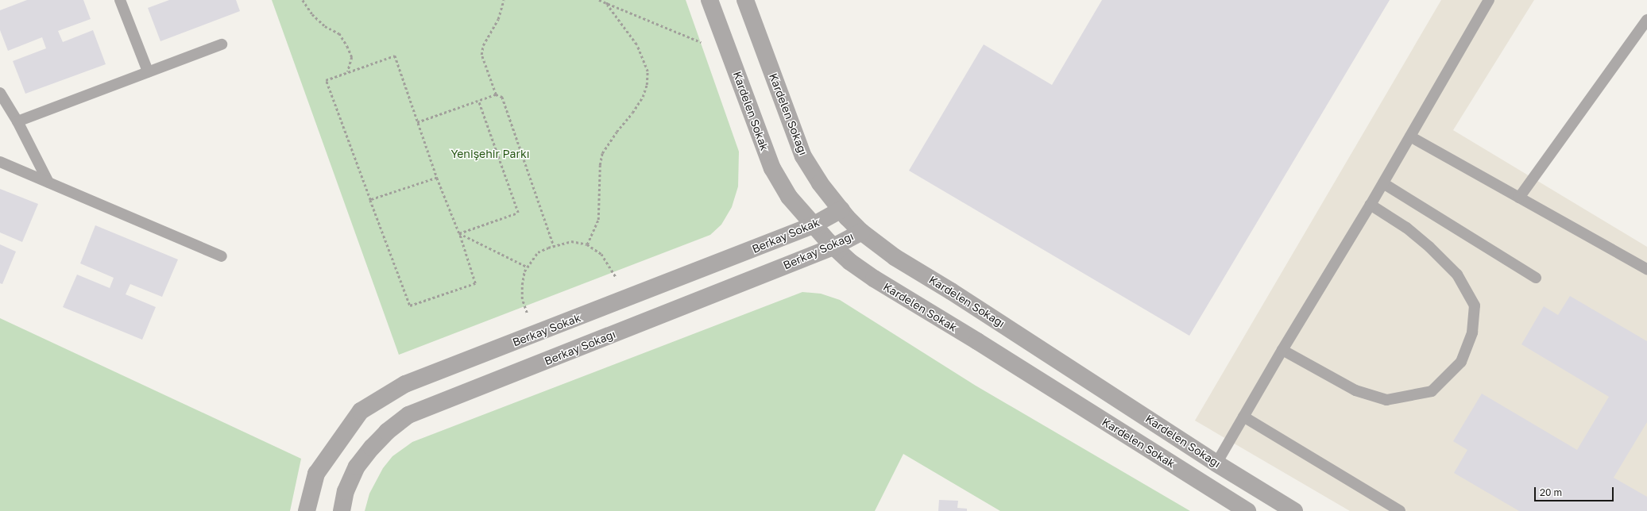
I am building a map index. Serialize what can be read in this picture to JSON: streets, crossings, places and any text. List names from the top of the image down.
{
  "streets": {
    "street": [
      "Kardelen Sokak",
      "Kardelen Sokağı",
      "Berkay Sokak",
      "Berkay Sokağı"
    ]
  },
  "crossings": [
    ["Kardelen Sokak", "Berkay Sokak"],
    ["Kardelen Sokak", "Berkay Sokağı"],
    ["Kardelen Sokağı", "Berkay Sokak"],
    ["Kardelen Sokağı", "Berkay Sokağı"]
  ],
  "parks": ["Yenişehir Parkı"],
  "scale_bar": "20 m"
}
